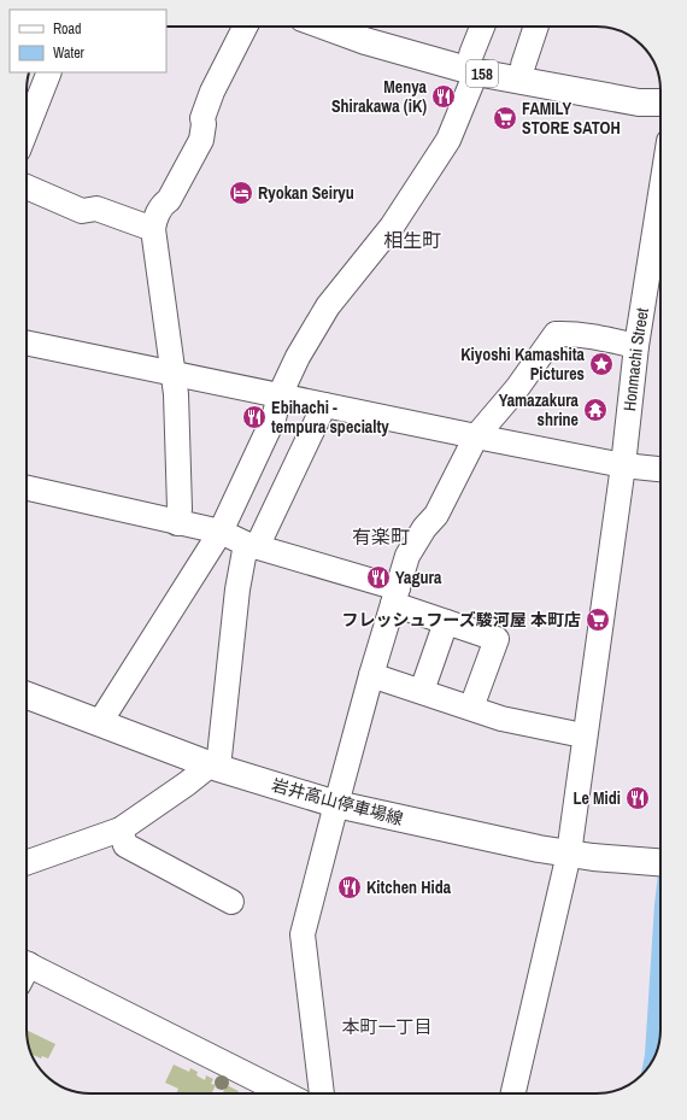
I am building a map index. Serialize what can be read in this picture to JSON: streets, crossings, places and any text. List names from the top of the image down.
{
  "streets": {
    "main road": ["158", "岩井高山停車場線"],
    "street": ["Honmachi Street"]
  },
  "crossings": [
    ["Honmachi Street", "岩井高山停車場線"]
  ],
  "districts": ["相生町", "有楽町", "本町一丁目"],
  "places": {
    "restaurant": [
      "Menya Shirakawa (iK)",
      "Ebihachi - tempura specialty",
      "Yagura",
      "Le Midi",
      "Kitchen Hida"
    ],
    "supermarket": ["FAMILY STORE SATOH", "フレッシュフーズ駿河屋 本町店"],
    "hotel": ["Ryokan Seiryu"],
    "place": ["Kiyoshi Kamashita Pictures"],
    "temple": ["Yamazakura shrine"]
  },
  "legend": ["Road", "Water"]
}
